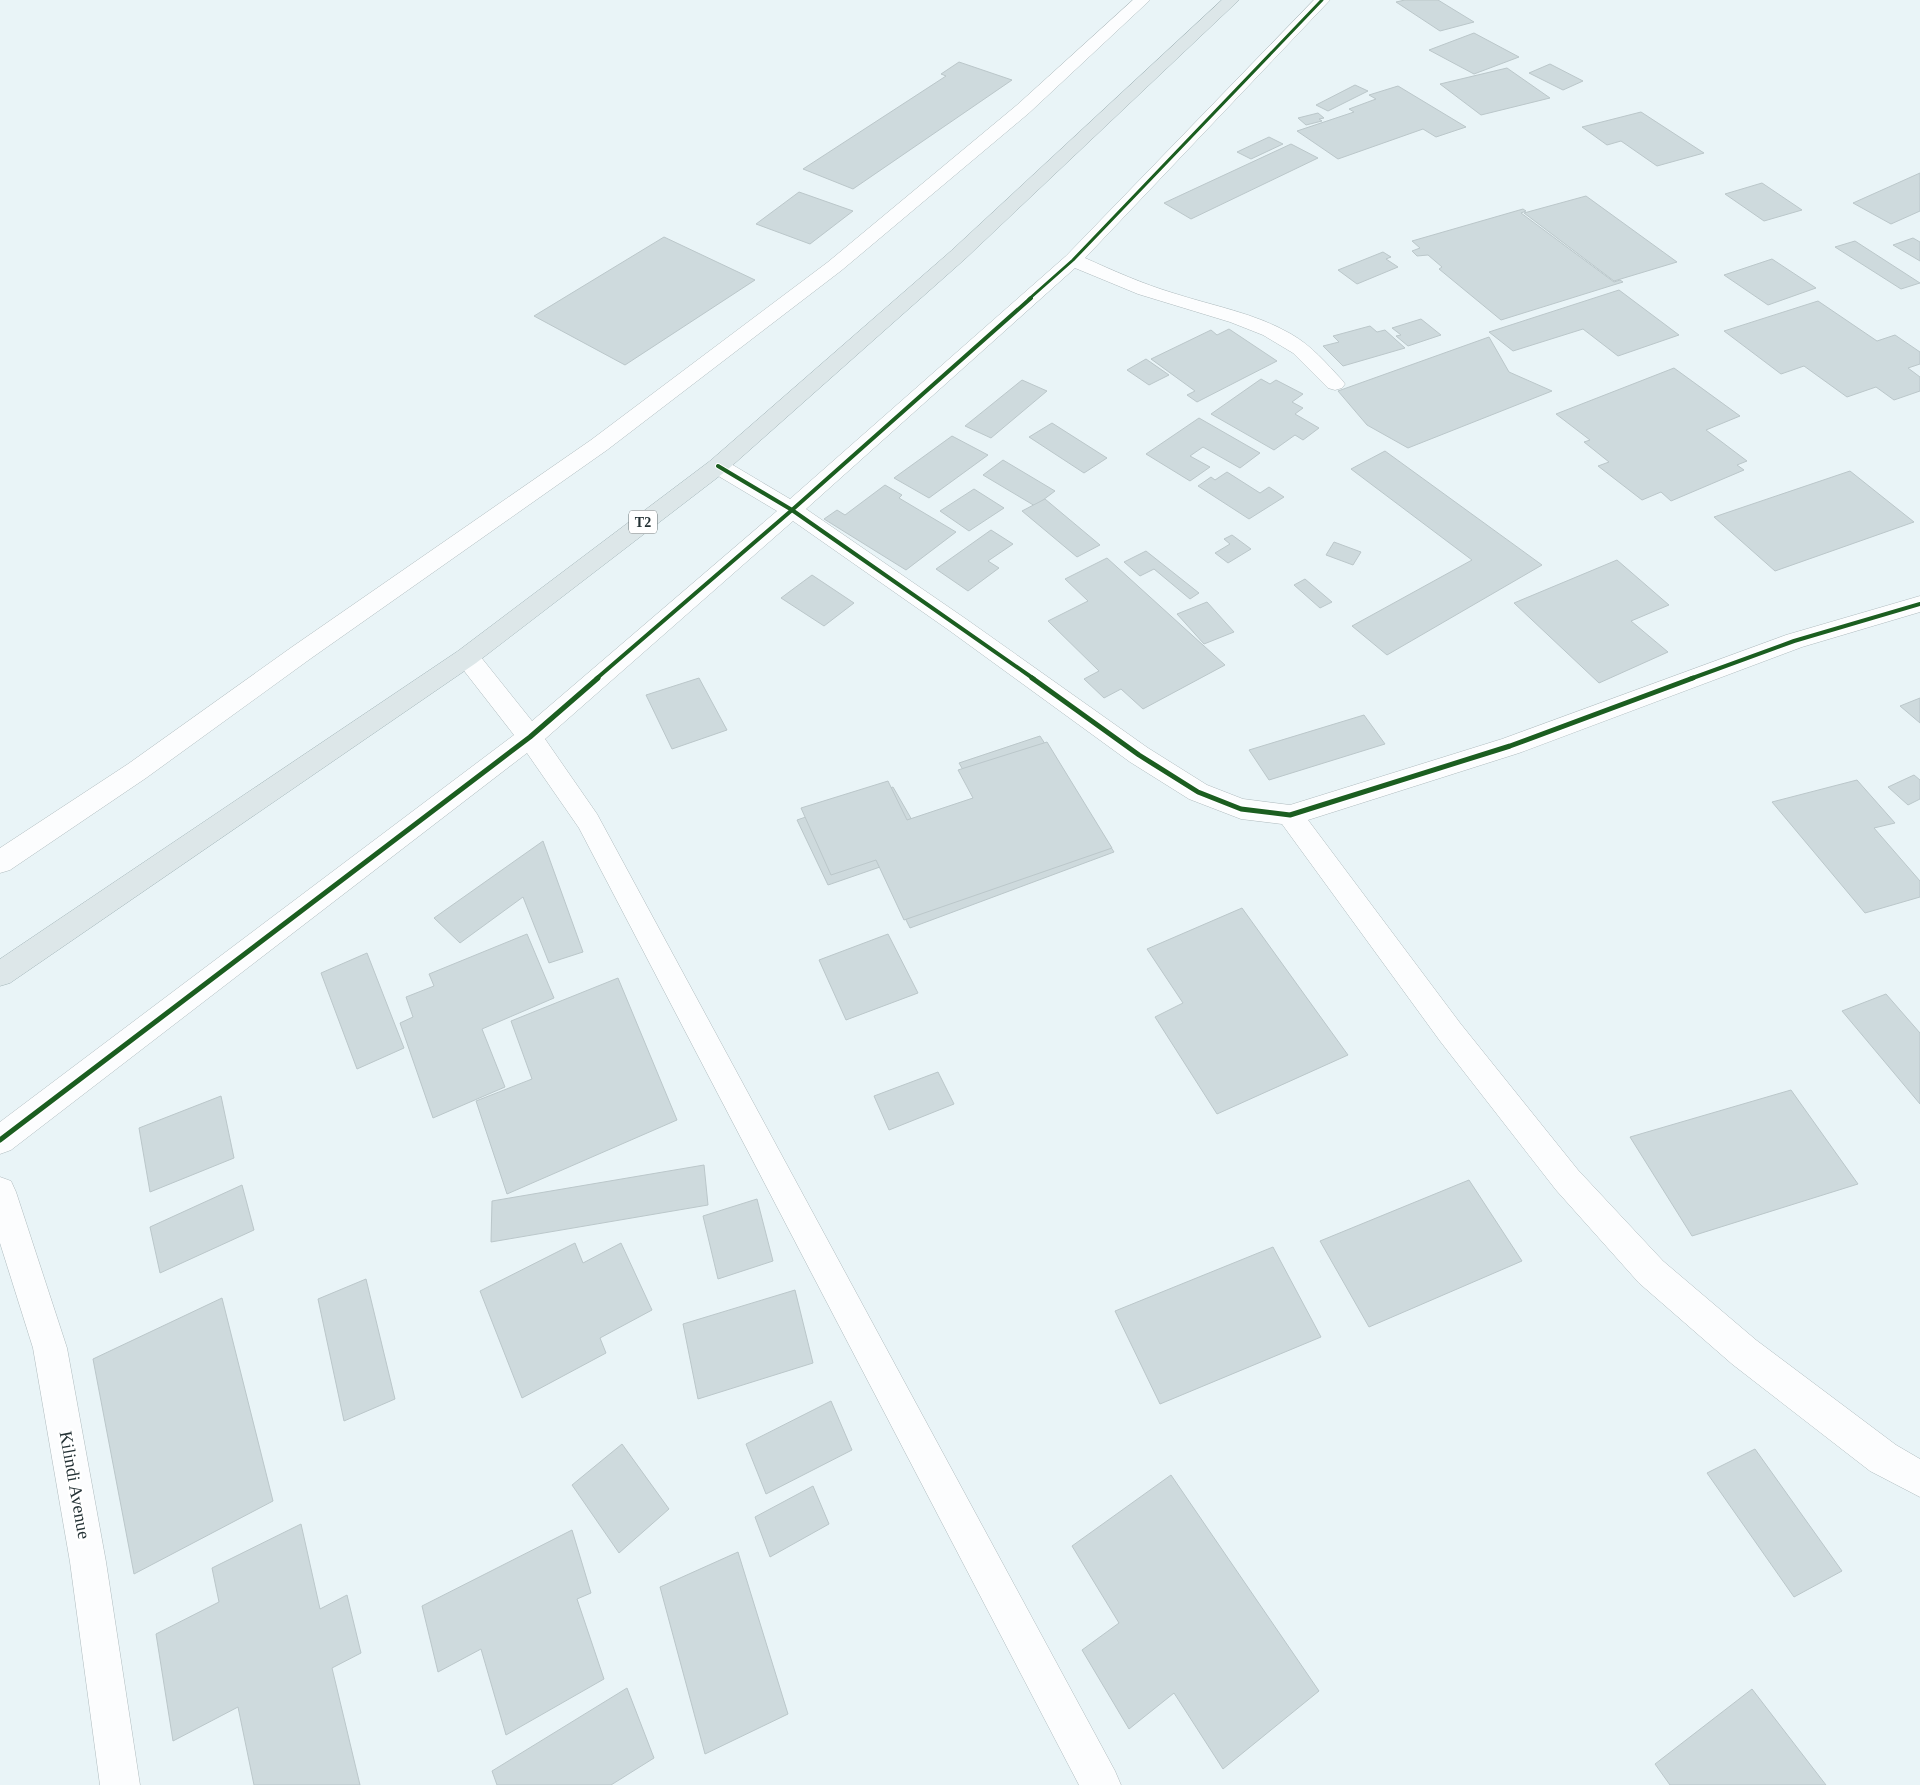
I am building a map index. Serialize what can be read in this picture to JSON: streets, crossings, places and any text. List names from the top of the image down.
{
  "streets": {
    "highway": ["T2"],
    "street": ["Kilindi Avenue"]
  }
}
